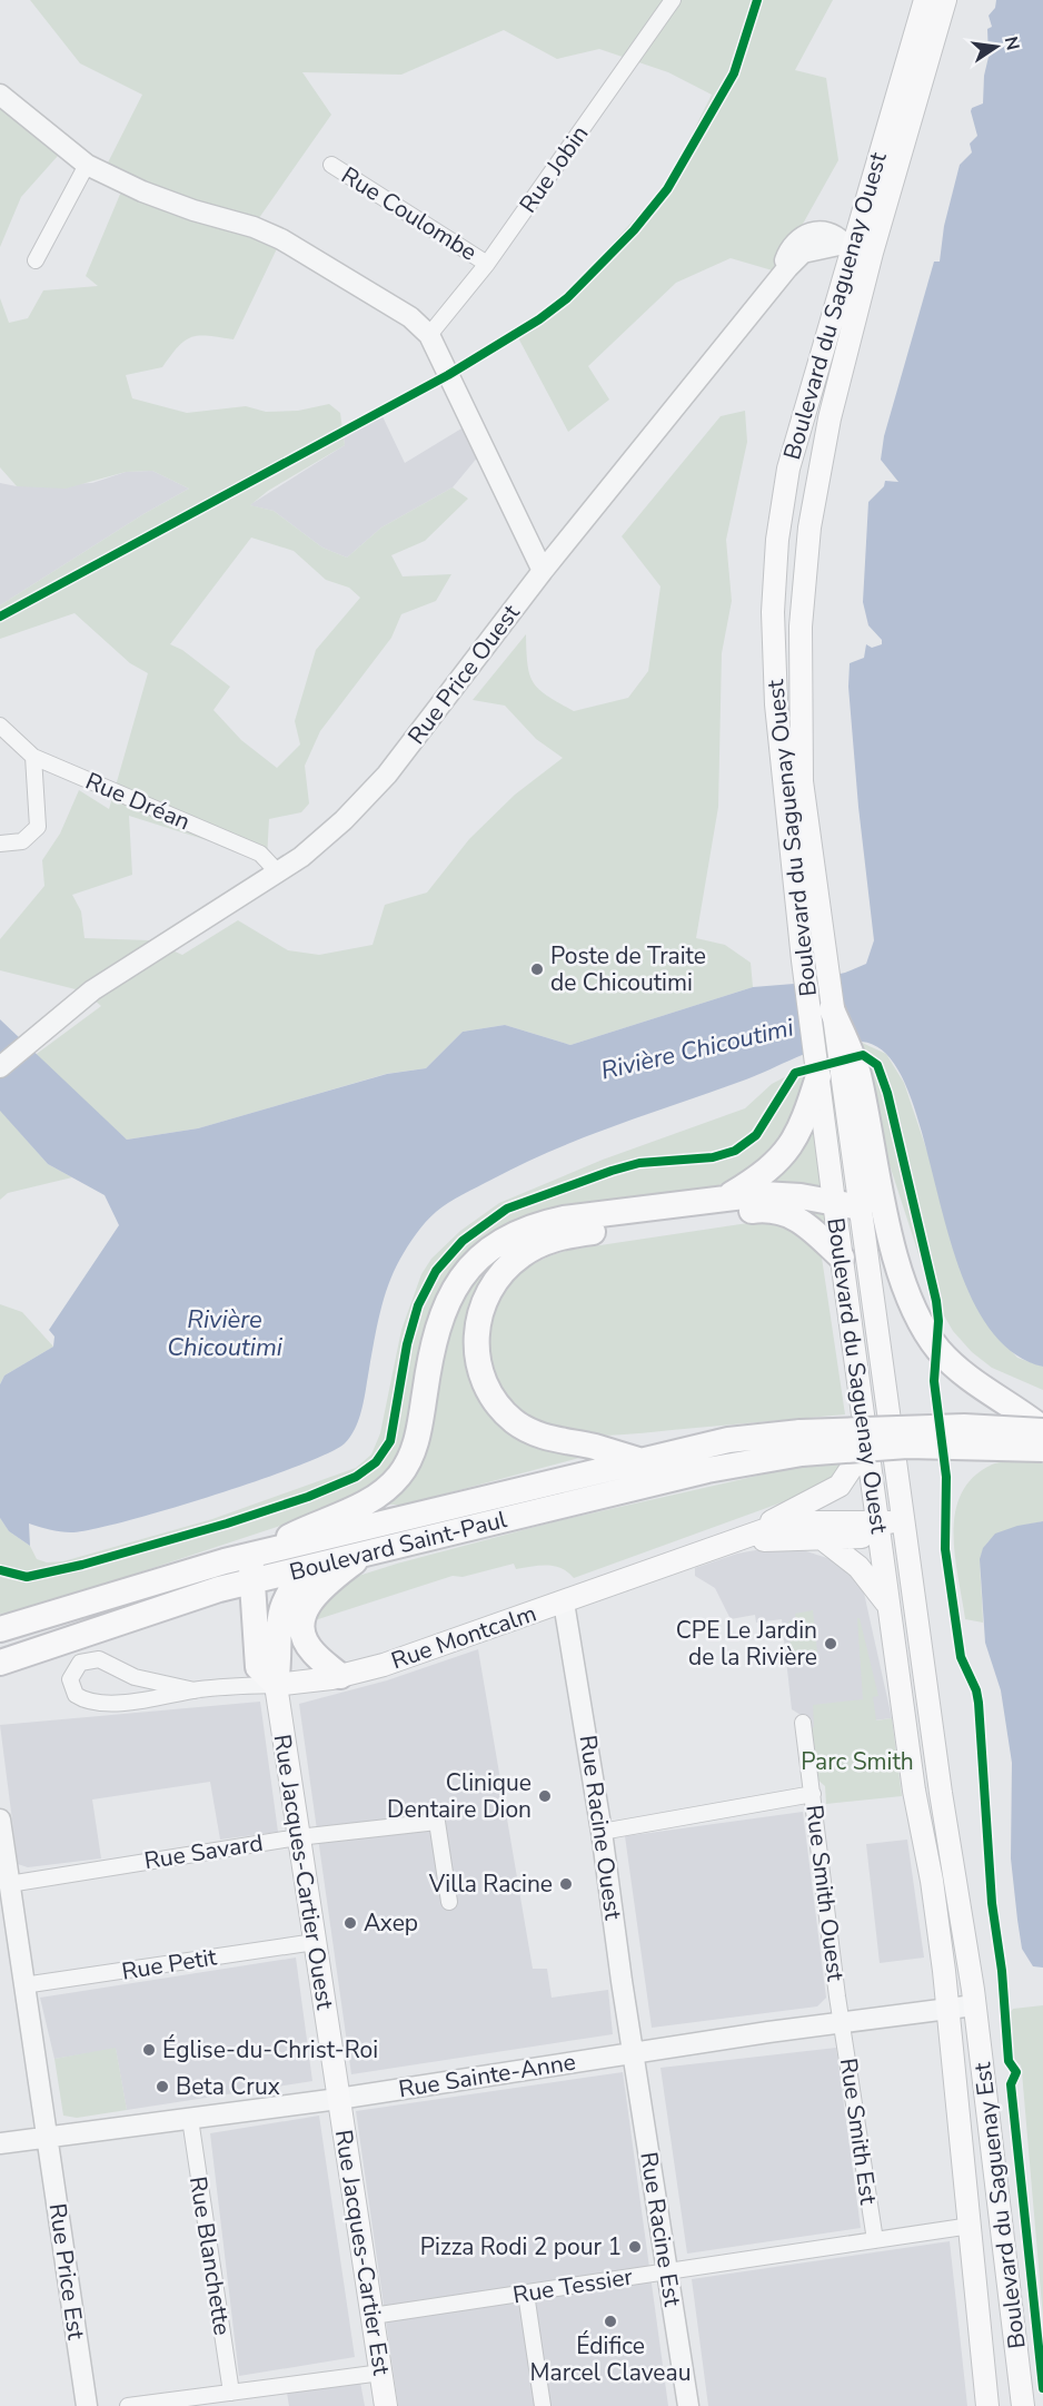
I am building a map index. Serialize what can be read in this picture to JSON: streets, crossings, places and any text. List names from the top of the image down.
{
  "streets": {
    "main road": [
      "Boulevard du Saguenay Ouest",
      "Boulevard Saint-Paul",
      "Rue Montcalm",
      "Rue Jacques-Cartier Ouest",
      "Boulevard du Saguenay Est",
      "Rue Jacques-Cartier Est"
    ],
    "street": [
      "Rue Jobin",
      "Rue Coulombe",
      "Rue Price Ouest",
      "Rue Dréan",
      "Rue Racine Ouest",
      "Rue Savard",
      "Rue Smith Ouest",
      "Rue Petit",
      "Rue Sainte-Anne",
      "Rue Smith Est",
      "Rue Racine Est",
      "Rue Blanchette",
      "Rue Price Est",
      "Rue Tessier"
    ]
  },
  "crossings": [
    ["Rue Jobin", "Rue Coulombe"],
    ["Boulevard du Saguenay Ouest", "Rue Price Ouest"],
    ["Boulevard du Saguenay Ouest", "Rue Montcalm"],
    ["Boulevard du Saguenay Ouest", "Rue Sainte-Anne"],
    ["Boulevard du Saguenay Ouest", "Boulevard du Saguenay Est"],
    ["Rue Price Ouest", "Rue Dréan"],
    ["Rue Montcalm", "Rue Racine Ouest"],
    ["Rue Montcalm", "Rue Jacques-Cartier Ouest"],
    ["Rue Racine Ouest", "Rue Sainte-Anne"],
    ["Rue Racine Ouest", "Rue Racine Est"],
    ["Rue Savard", "Rue Jacques-Cartier Ouest"],
    ["Rue Jacques-Cartier Ouest", "Rue Petit"],
    ["Rue Jacques-Cartier Ouest", "Rue Sainte-Anne"],
    ["Rue Jacques-Cartier Ouest", "Rue Jacques-Cartier Est"],
    ["Rue Smith Ouest", "Rue Sainte-Anne"],
    ["Rue Smith Ouest", "Rue Smith Est"],
    ["Rue Sainte-Anne", "Rue Smith Est"],
    ["Rue Sainte-Anne", "Boulevard du Saguenay Est"],
    ["Rue Sainte-Anne", "Rue Racine Est"],
    ["Rue Sainte-Anne", "Rue Jacques-Cartier Est"],
    ["Rue Sainte-Anne", "Rue Blanchette"],
    ["Rue Sainte-Anne", "Rue Price Est"],
    ["Rue Smith Est", "Rue Tessier"],
    ["Boulevard du Saguenay Est", "Rue Tessier"],
    ["Rue Racine Est", "Rue Tessier"],
    ["Rue Jacques-Cartier Est", "Rue Tessier"]
  ],
  "water": ["Rivière Chicoutimi"],
  "parks": ["Parc Smith"],
  "places": [
    "Poste de Traite de Chicoutimi",
    "CPE Le Jardin de la Rivière",
    "Clinique Dentaire Dion",
    "Villa Racine",
    "Axep",
    "Église-du-Christ-Roi",
    "Beta Crux",
    "Pizza Rodi 2 pour 1",
    "Édifice Marcel Claveau"
  ],
  "north": "right"
}
